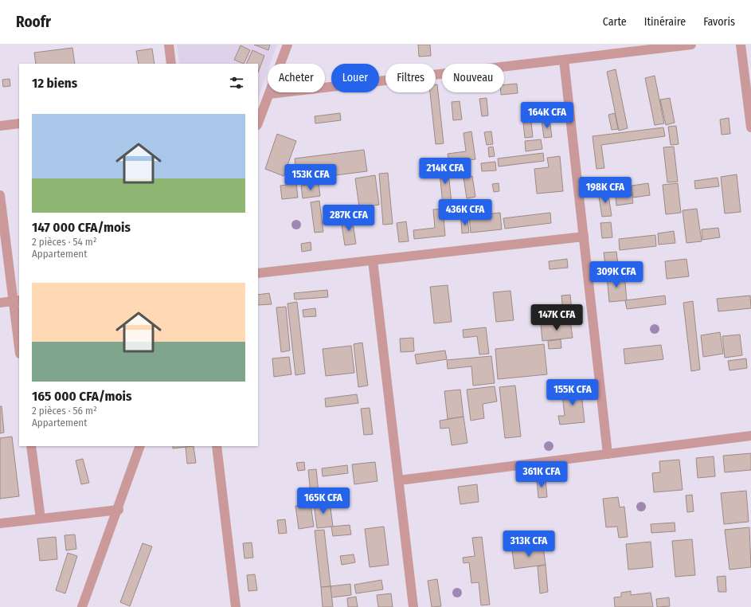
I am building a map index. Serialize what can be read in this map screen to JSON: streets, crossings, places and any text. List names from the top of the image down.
{
  "page": {
    "header": "Roofr",
    "nav": ["Carte", "Itinéraire", "Favoris"],
    "chip": [
      "Acheter",
      "Louer",
      "Filtres",
      "Nouveau"
    ],
    "heading": "12 biens",
    "price": [
      "164K CFA",
      "214K CFA",
      "153K CFA",
      "198K CFA",
      "436K CFA",
      "287K CFA",
      "309K CFA",
      "147K CFA",
      "155K CFA",
      "361K CFA",
      "165K CFA",
      "313K CFA"
    ],
    "list": [
      {
        "name": "147 000 CFA/mois",
        "note": "2 pièces · 54 m² · Appartement"
      },
      {
        "name": "165 000 CFA/mois",
        "note": "2 pièces · 56 m² · Appartement"
      }
    ]
  }
}
